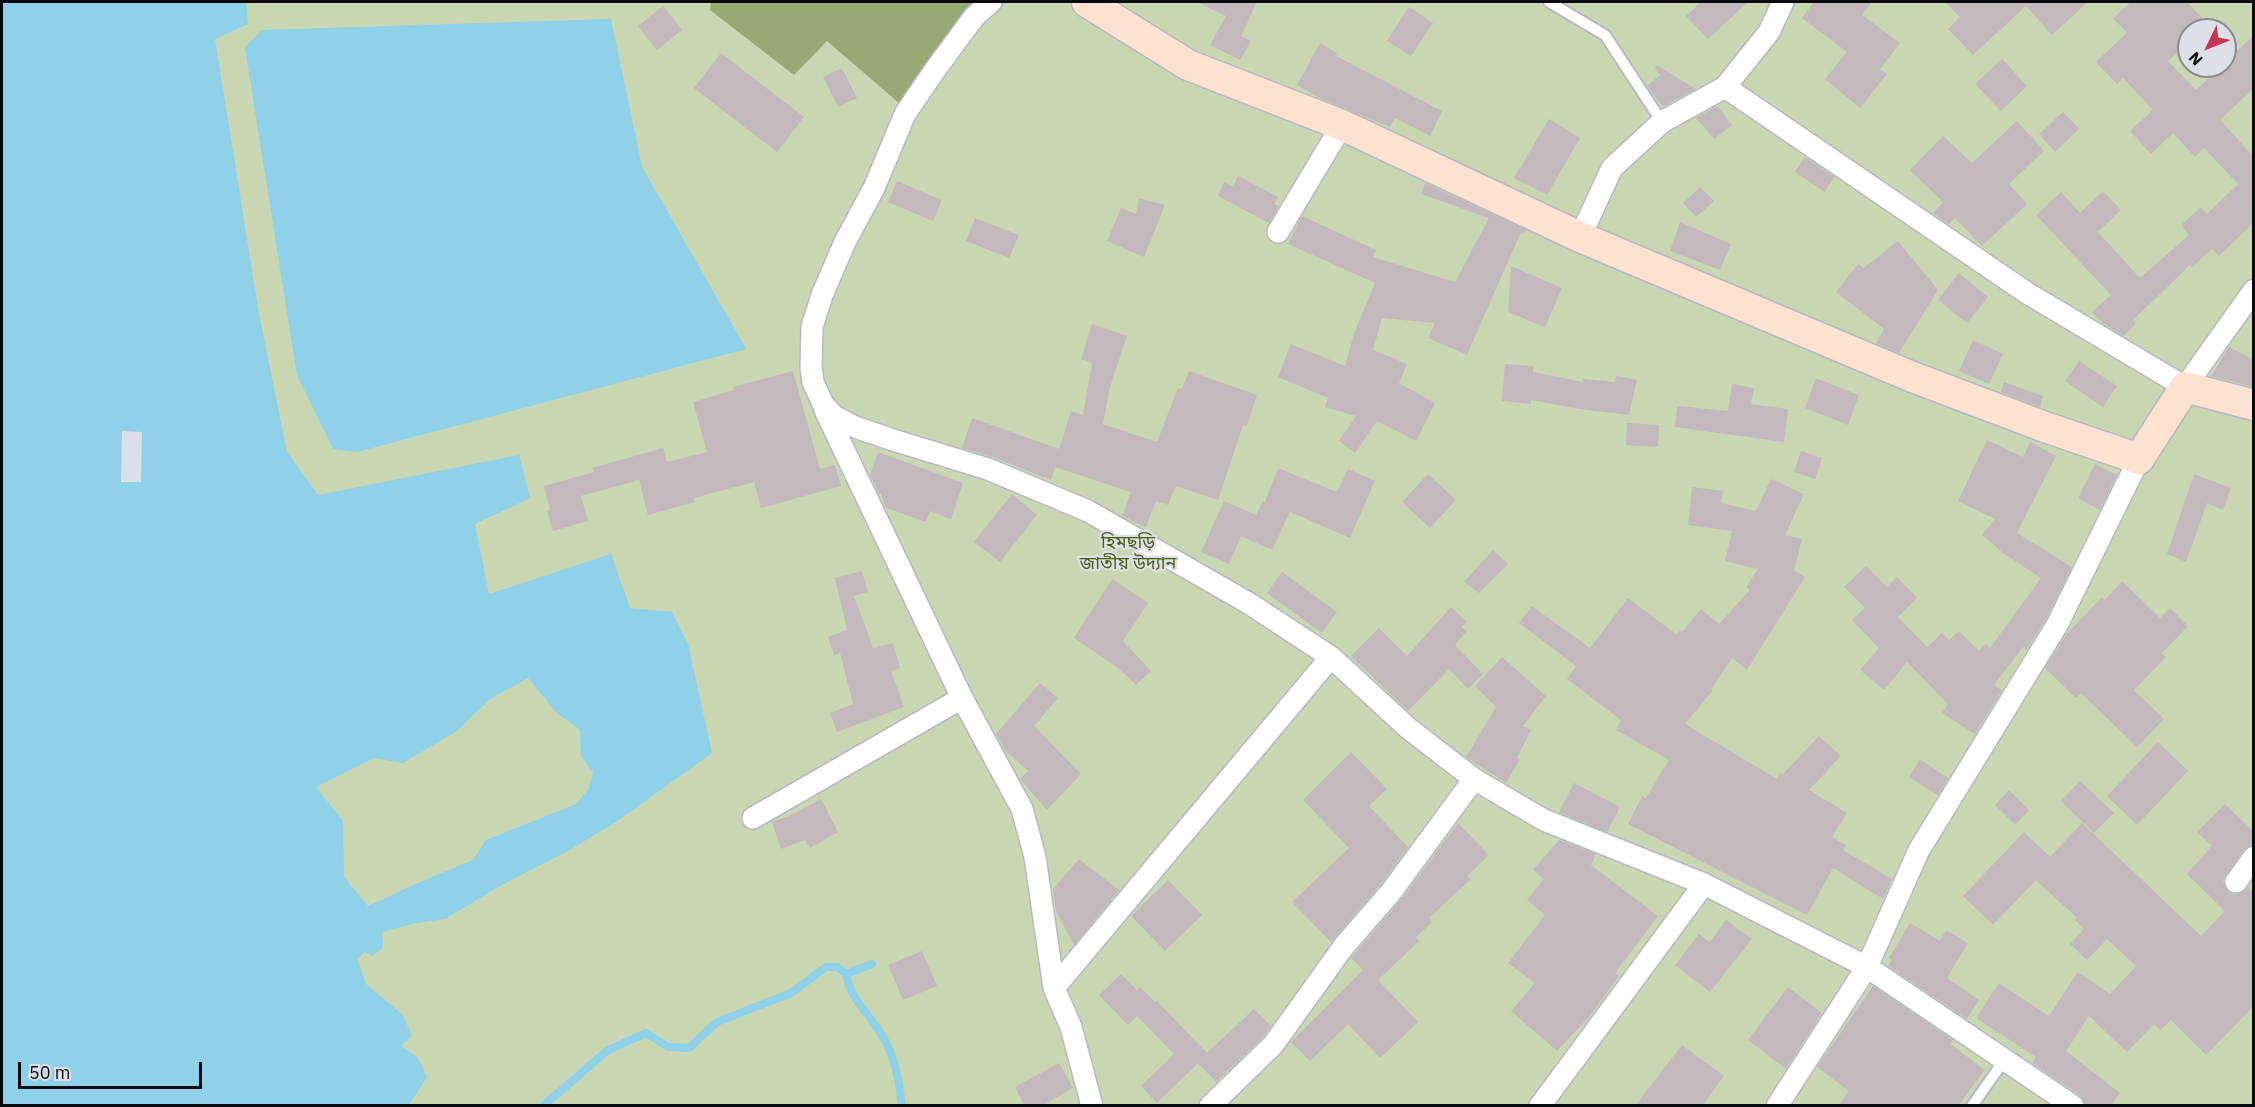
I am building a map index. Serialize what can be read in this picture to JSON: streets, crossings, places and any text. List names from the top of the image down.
{
  "parks": ["হিমছড়ি জাতীয় উদ্যান"],
  "scale_bar": "50 m",
  "north": "bottom left"
}
